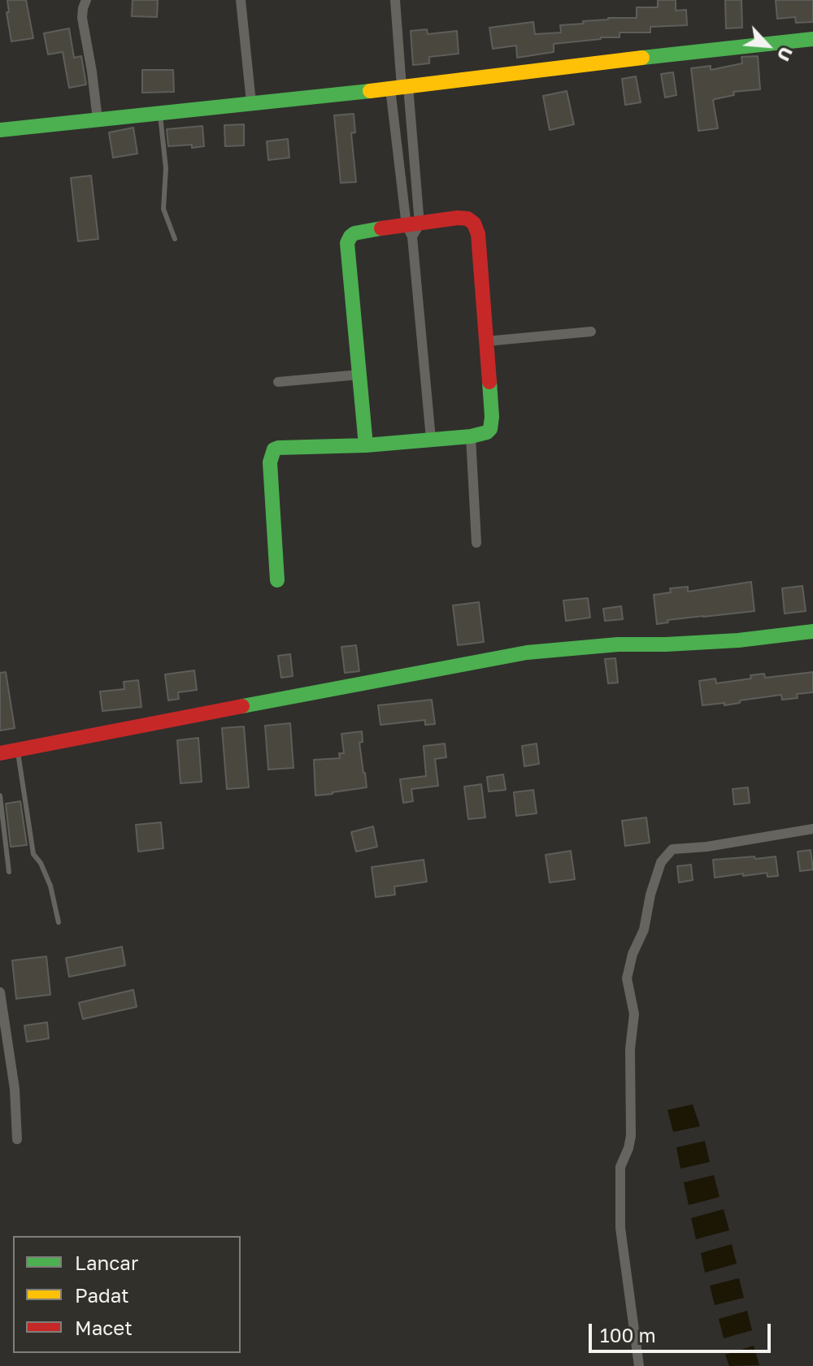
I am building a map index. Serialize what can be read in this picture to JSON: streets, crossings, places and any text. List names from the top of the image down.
{
  "legend": ["Lancar", "Padat", "Macet"],
  "scale_bar": "100 m",
  "north": "bottom right"
}
